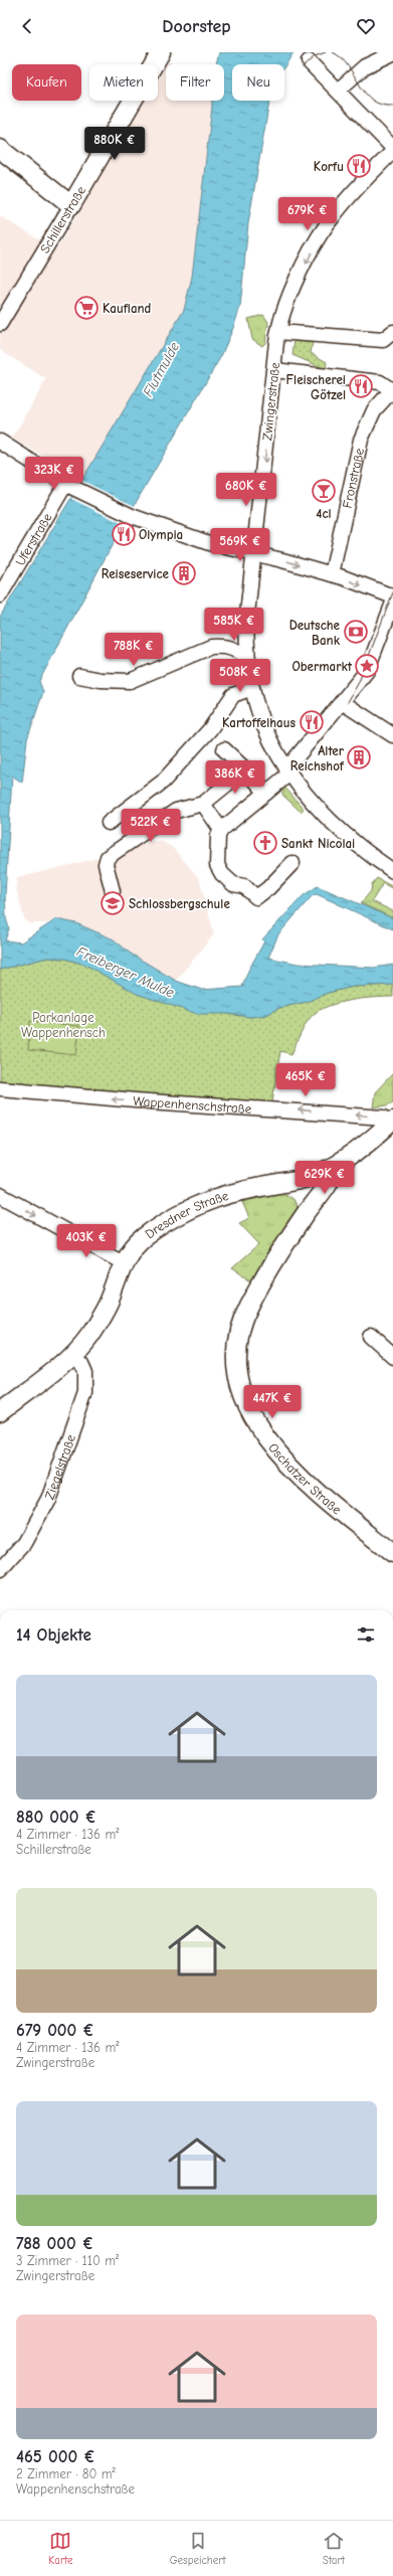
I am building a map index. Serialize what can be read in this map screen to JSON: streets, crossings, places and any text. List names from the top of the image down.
{
  "streets": {
    "main road": ["Schillerstraße", "Dresdner Straße", "Oschatzer Straße"],
    "street": [
      "Zwingerstraße",
      "Fronstraße",
      "Uferstraße",
      "Wappenhenschstraße",
      "Ziegelstraße"
    ]
  },
  "crossings": [
    ["Wappenhenschstraße", "Dresdner Straße"],
    ["Dresdner Straße", "Ziegelstraße"],
    ["Dresdner Straße", "Oschatzer Straße"]
  ],
  "one_way": ["Zwingerstraße", "Wappenhenschstraße"],
  "water": ["Flutmulde", "Freiberger Mulde"],
  "parks": ["Parkanlage Wappenhensch"],
  "places": {
    "restaurant": [
      "Korfu",
      "Fleischerei Götzel",
      "Olympia",
      "Kartoffelhaus"
    ],
    "supermarket": ["Kaufland"],
    "bar": ["4cl"],
    "building": ["Reiseservice", "Alter Reichshof"],
    "bank": ["Deutsche Bank"],
    "place": ["Obermarkt"],
    "church": ["Sankt Nicolai"],
    "school or university": ["Schlossbergschule"]
  },
  "page": {
    "header": "Doorstep",
    "chip": [
      "Kaufen",
      "Mieten",
      "Filter",
      "Neu"
    ],
    "price": [
      "880K €",
      "679K €",
      "323K €",
      "680K €",
      "569K €",
      "585K €",
      "788K €",
      "508K €",
      "386K €",
      "522K €",
      "465K €",
      "629K €",
      "403K €",
      "447K €"
    ],
    "heading": "14 Objekte",
    "list": [
      {
        "name": "880 000 €",
        "note": "4 Zimmer · 136 m² · Schillerstraße"
      },
      {
        "name": "679 000 €",
        "note": "4 Zimmer · 136 m² · Zwingerstraße"
      },
      {
        "name": "788 000 €",
        "note": "3 Zimmer · 110 m² · Zwingerstraße"
      },
      {
        "name": "465 000 €",
        "note": "2 Zimmer · 80 m² · Wappenhenschstraße"
      }
    ],
    "tabs": ["Karte", "Gespeichert", "Start"]
  }
}
